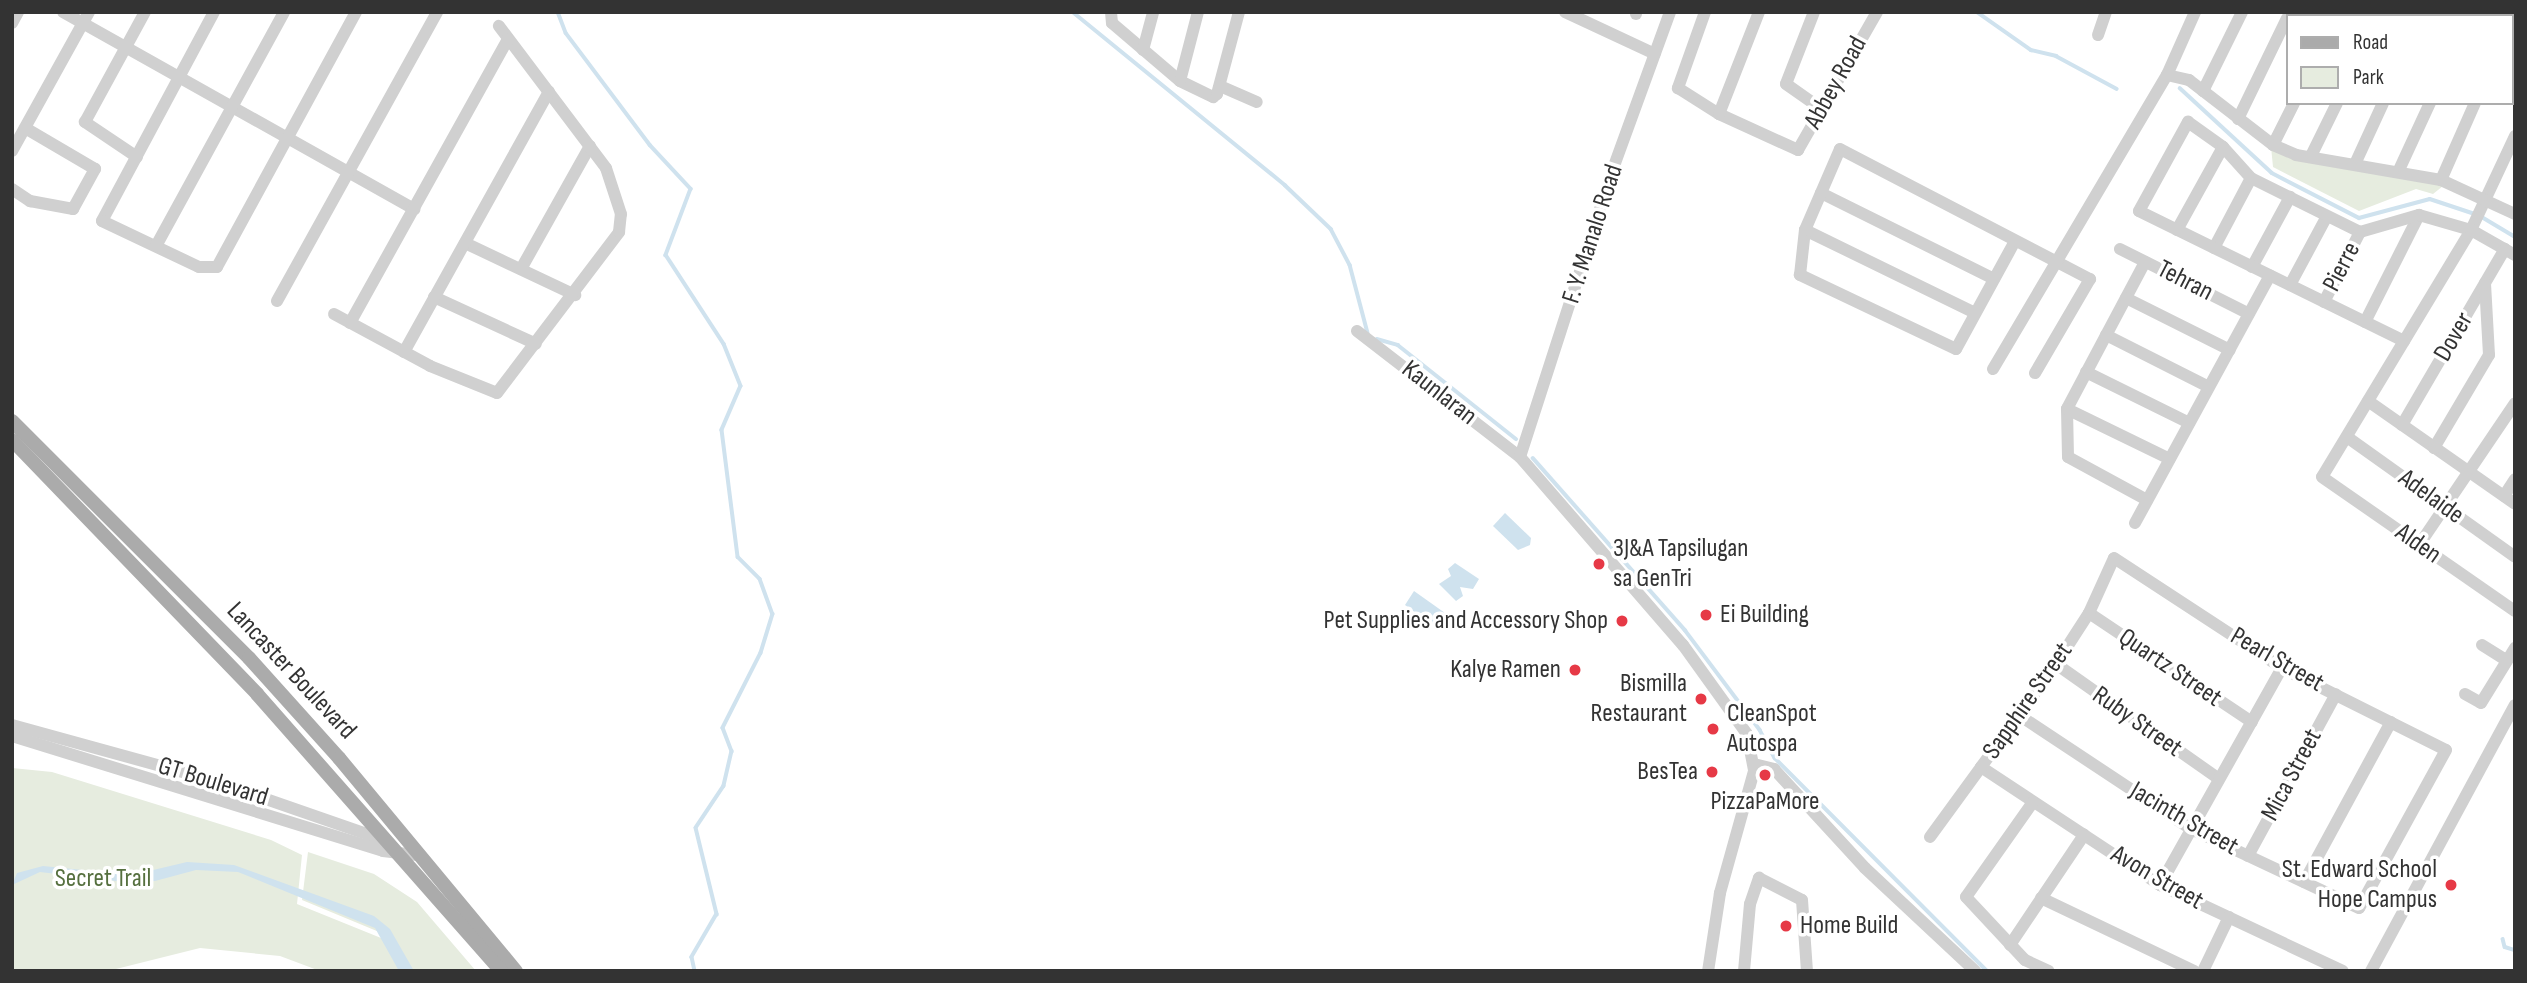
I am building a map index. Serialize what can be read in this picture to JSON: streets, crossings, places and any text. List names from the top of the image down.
{
  "streets": {
    "main road": ["Lancaster Boulevard"],
    "street": [
      "Abbey Road",
      "F. Y. Manalo Road",
      "Pierre",
      "Tehran",
      "Dover",
      "Kaunlaran",
      "Adelaide",
      "Alden",
      "Pearl Street",
      "Quartz Street",
      "Sapphire Street",
      "Ruby Street",
      "Mica Street",
      "GT Boulevard",
      "Jacinth Street",
      "Avon Street"
    ]
  },
  "crossings": [
    ["F. Y. Manalo Road", "Kaunlaran"],
    ["Adelaide", "Alden"],
    ["Pearl Street", "Sapphire Street"],
    ["Pearl Street", "Mica Street"],
    ["Pearl Street", "Jacinth Street"],
    ["Quartz Street", "Sapphire Street"],
    ["Lancaster Boulevard", "GT Boulevard"],
    ["Sapphire Street", "Ruby Street"],
    ["Sapphire Street", "Jacinth Street"],
    ["Sapphire Street", "Avon Street"],
    ["Mica Street", "Jacinth Street"]
  ],
  "parks": ["Secret Trail"],
  "places": [
    "3J&A Tapsilugan sa GenTri",
    "Ei Building",
    "Pet Supplies and Accessory Shop",
    "Kalye Ramen",
    "Bismilla Restaurant",
    "CleanSpot Autospa",
    "BesTea",
    "PizzaPaMore",
    "St. Edward School Hope Campus",
    "Home Build"
  ],
  "legend": ["Road", "Park"]
}
